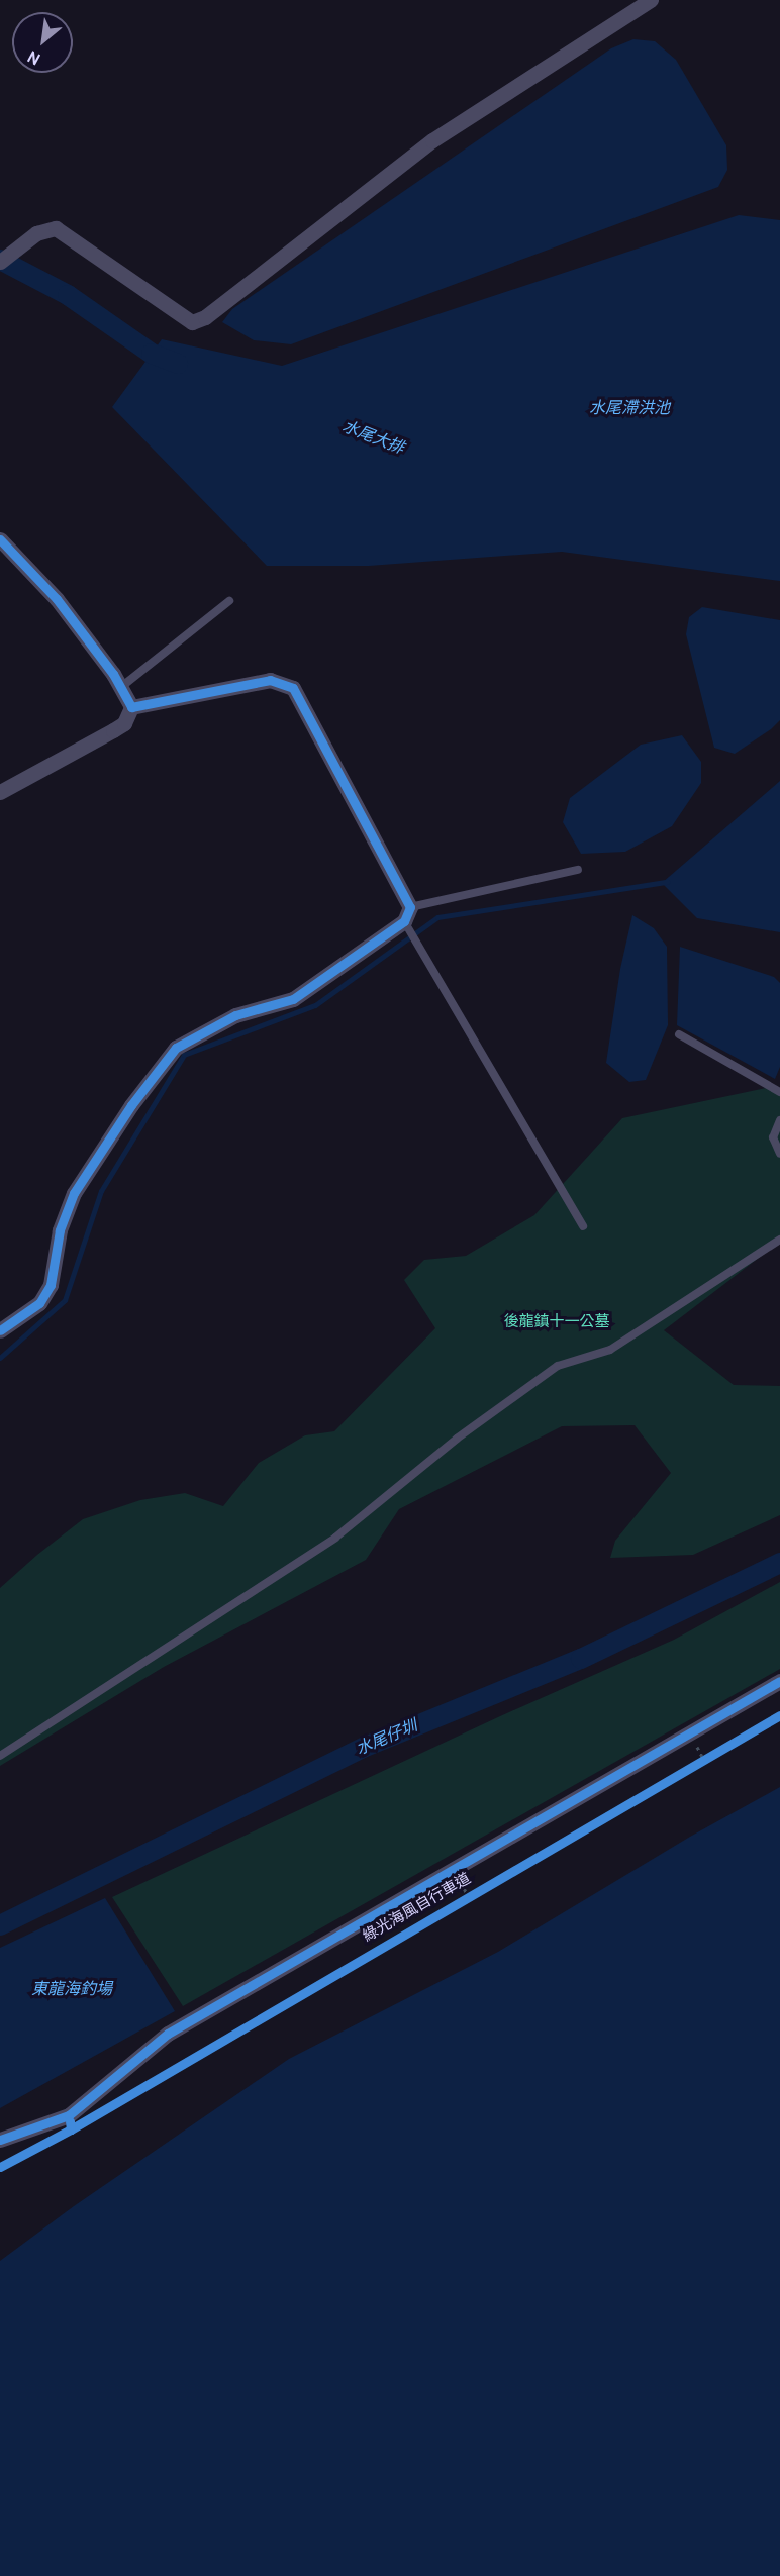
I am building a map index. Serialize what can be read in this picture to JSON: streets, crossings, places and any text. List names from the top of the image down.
{
  "streets": {
    "cycle path": ["綠光海風自行車道"]
  },
  "water": [
    "水尾滯洪池",
    "水尾大排",
    "水尾仔圳",
    "東龍海釣場"
  ],
  "parks": ["後龍鎮十一公墓"],
  "north": "bottom left"
}
